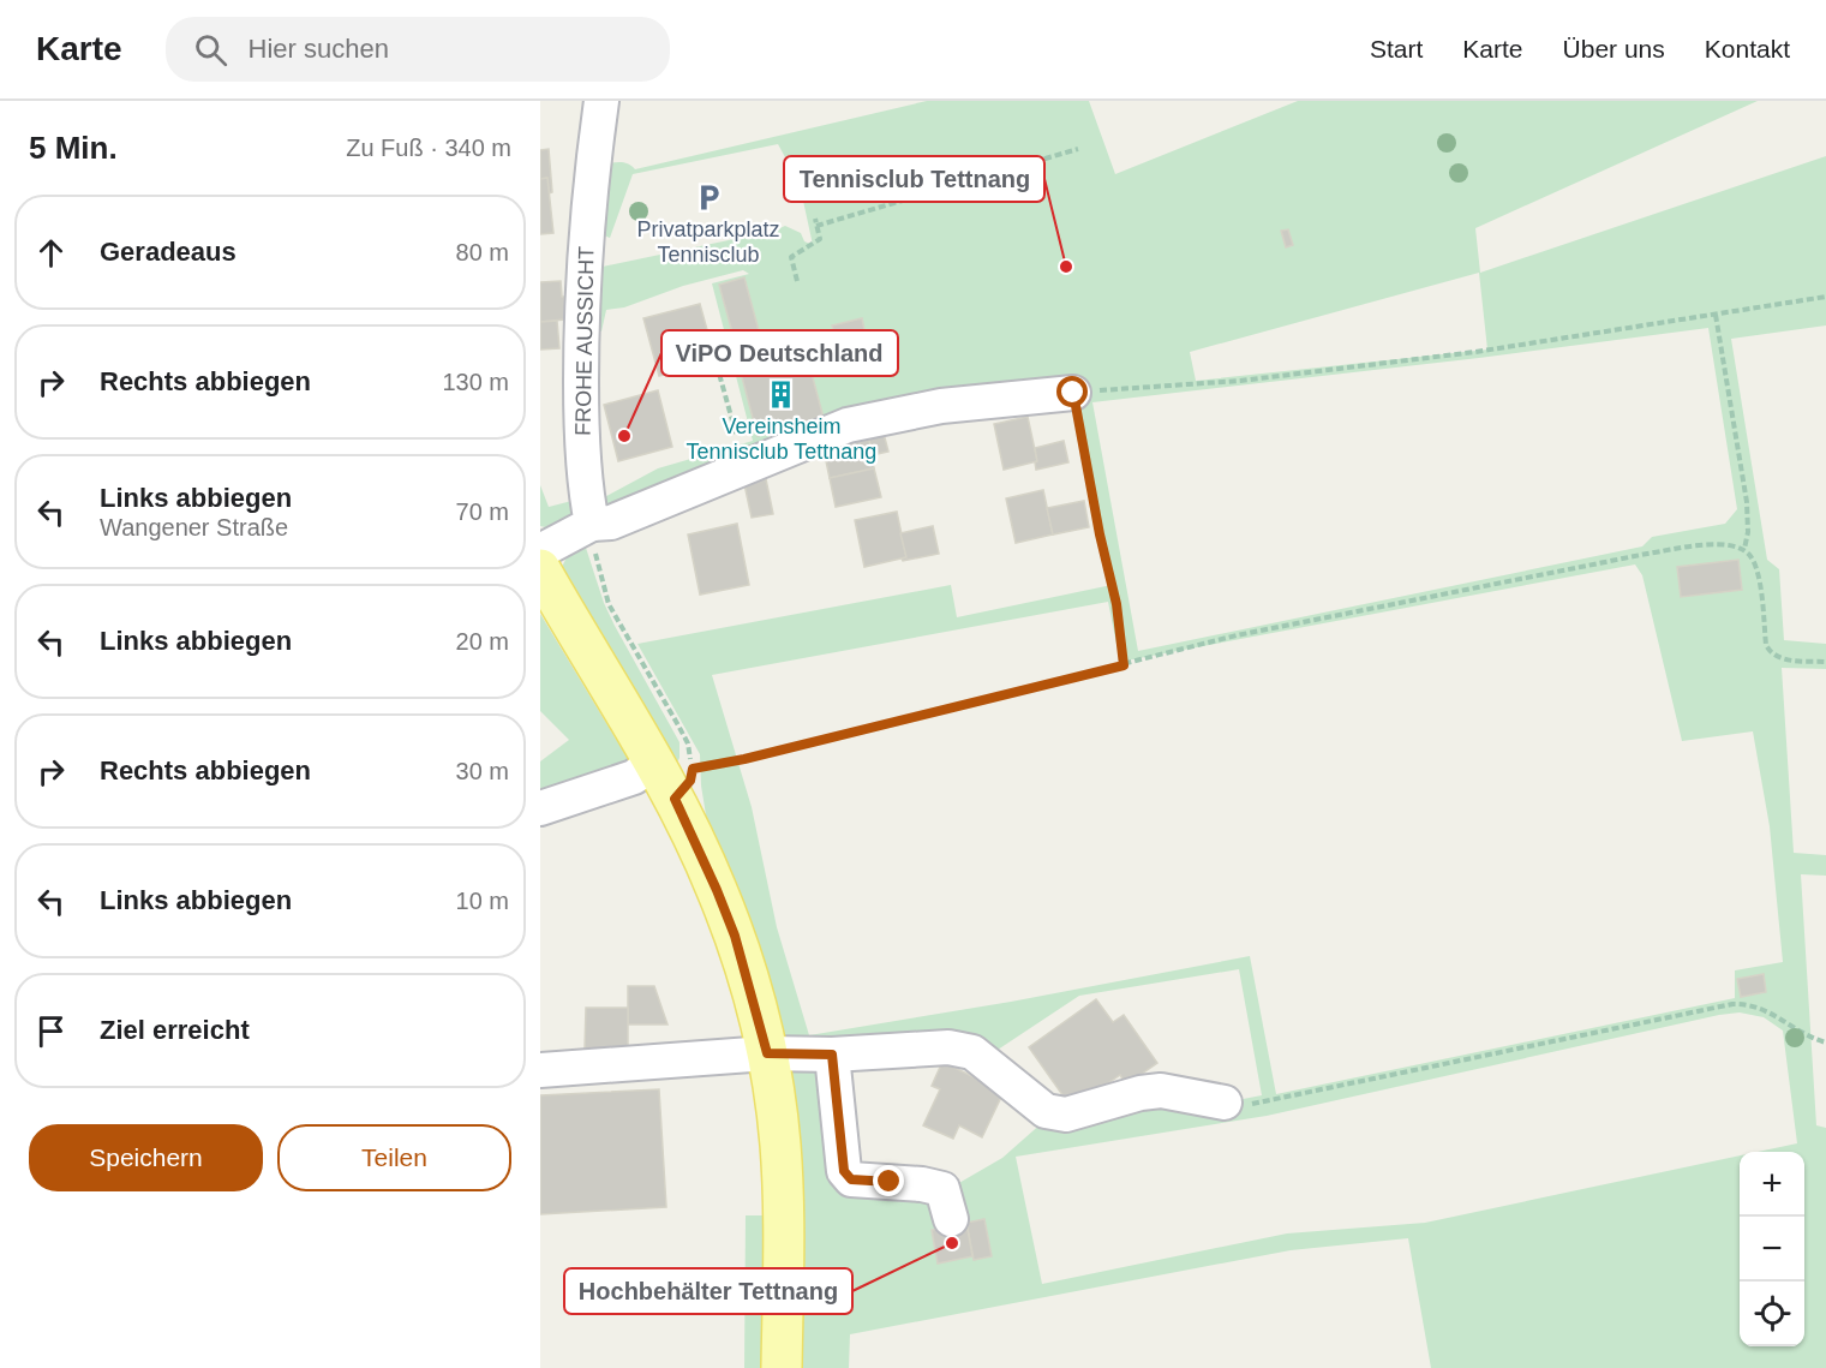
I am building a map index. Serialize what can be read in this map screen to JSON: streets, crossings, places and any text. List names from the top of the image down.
{
  "streets": {
    "street": ["FROHE AUSSICHT"]
  },
  "places": {
    "parking": ["Privatparkplatz Tennisclub"],
    "other": ["Tennisclub Tettnang", "ViPO Deutschland", "Hochbehälter Tettnang"],
    "building": ["Vereinsheim Tennisclub Tettnang"]
  },
  "page": {
    "header": "Karte",
    "search": "Hier suchen",
    "nav": [
      "Start",
      "Karte",
      "Über uns",
      "Kontakt"
    ],
    "heading": ["5 Min.", "Zu Fuß · 340 m"],
    "list": [
      ["Geradeaus", "80 m"],
      ["Rechts abbiegen", "130 m"],
      ["Links abbiegen", "Wangener Straße", "70 m"],
      ["Links abbiegen", "20 m"],
      ["Rechts abbiegen", "30 m"],
      ["Links abbiegen", "10 m"],
      "Ziel erreicht"
    ],
    "buttons": ["Speichern", "Teilen"],
    "map_buttons": ["+", "−"]
  }
}
